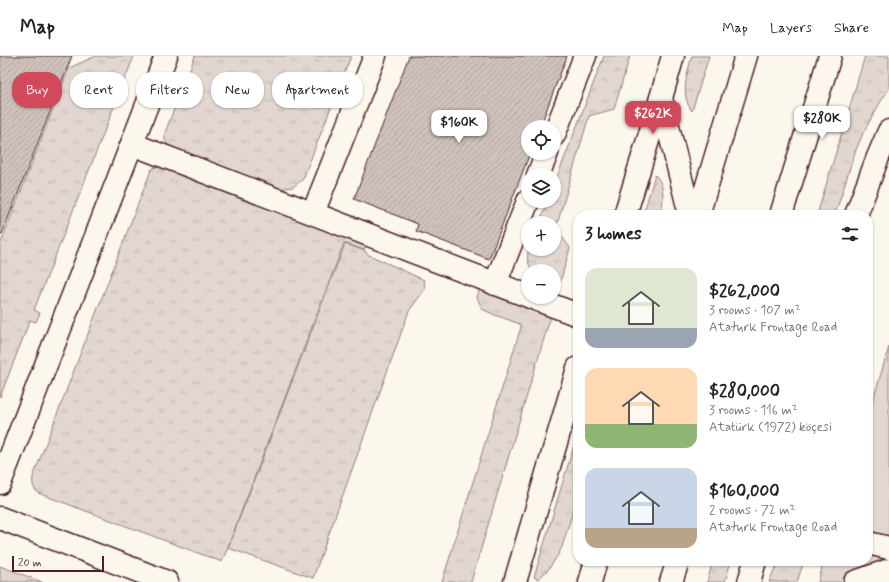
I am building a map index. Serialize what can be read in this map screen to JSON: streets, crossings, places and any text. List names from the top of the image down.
{
  "scale_bar": "20 m",
  "page": {
    "header": "Map",
    "nav": ["Map", "Layers", "Share"],
    "chip": [
      "Buy",
      "Rent",
      "Filters",
      "New",
      "Apartment"
    ],
    "price": ["$262K", "$280K", "$160K"],
    "map_buttons": ["+", "−"],
    "heading": "3 homes",
    "list": [
      {
        "name": "$262,000",
        "note": "3 rooms · 107 m² · Ataturk Frontage Road"
      },
      {
        "name": "$280,000",
        "note": "3 rooms · 116 m² · Atatürk (1972) köçesi"
      },
      {
        "name": "$160,000",
        "note": "2 rooms · 72 m² · Ataturk Frontage Road"
      }
    ],
    "scale": "20 m"
  }
}
